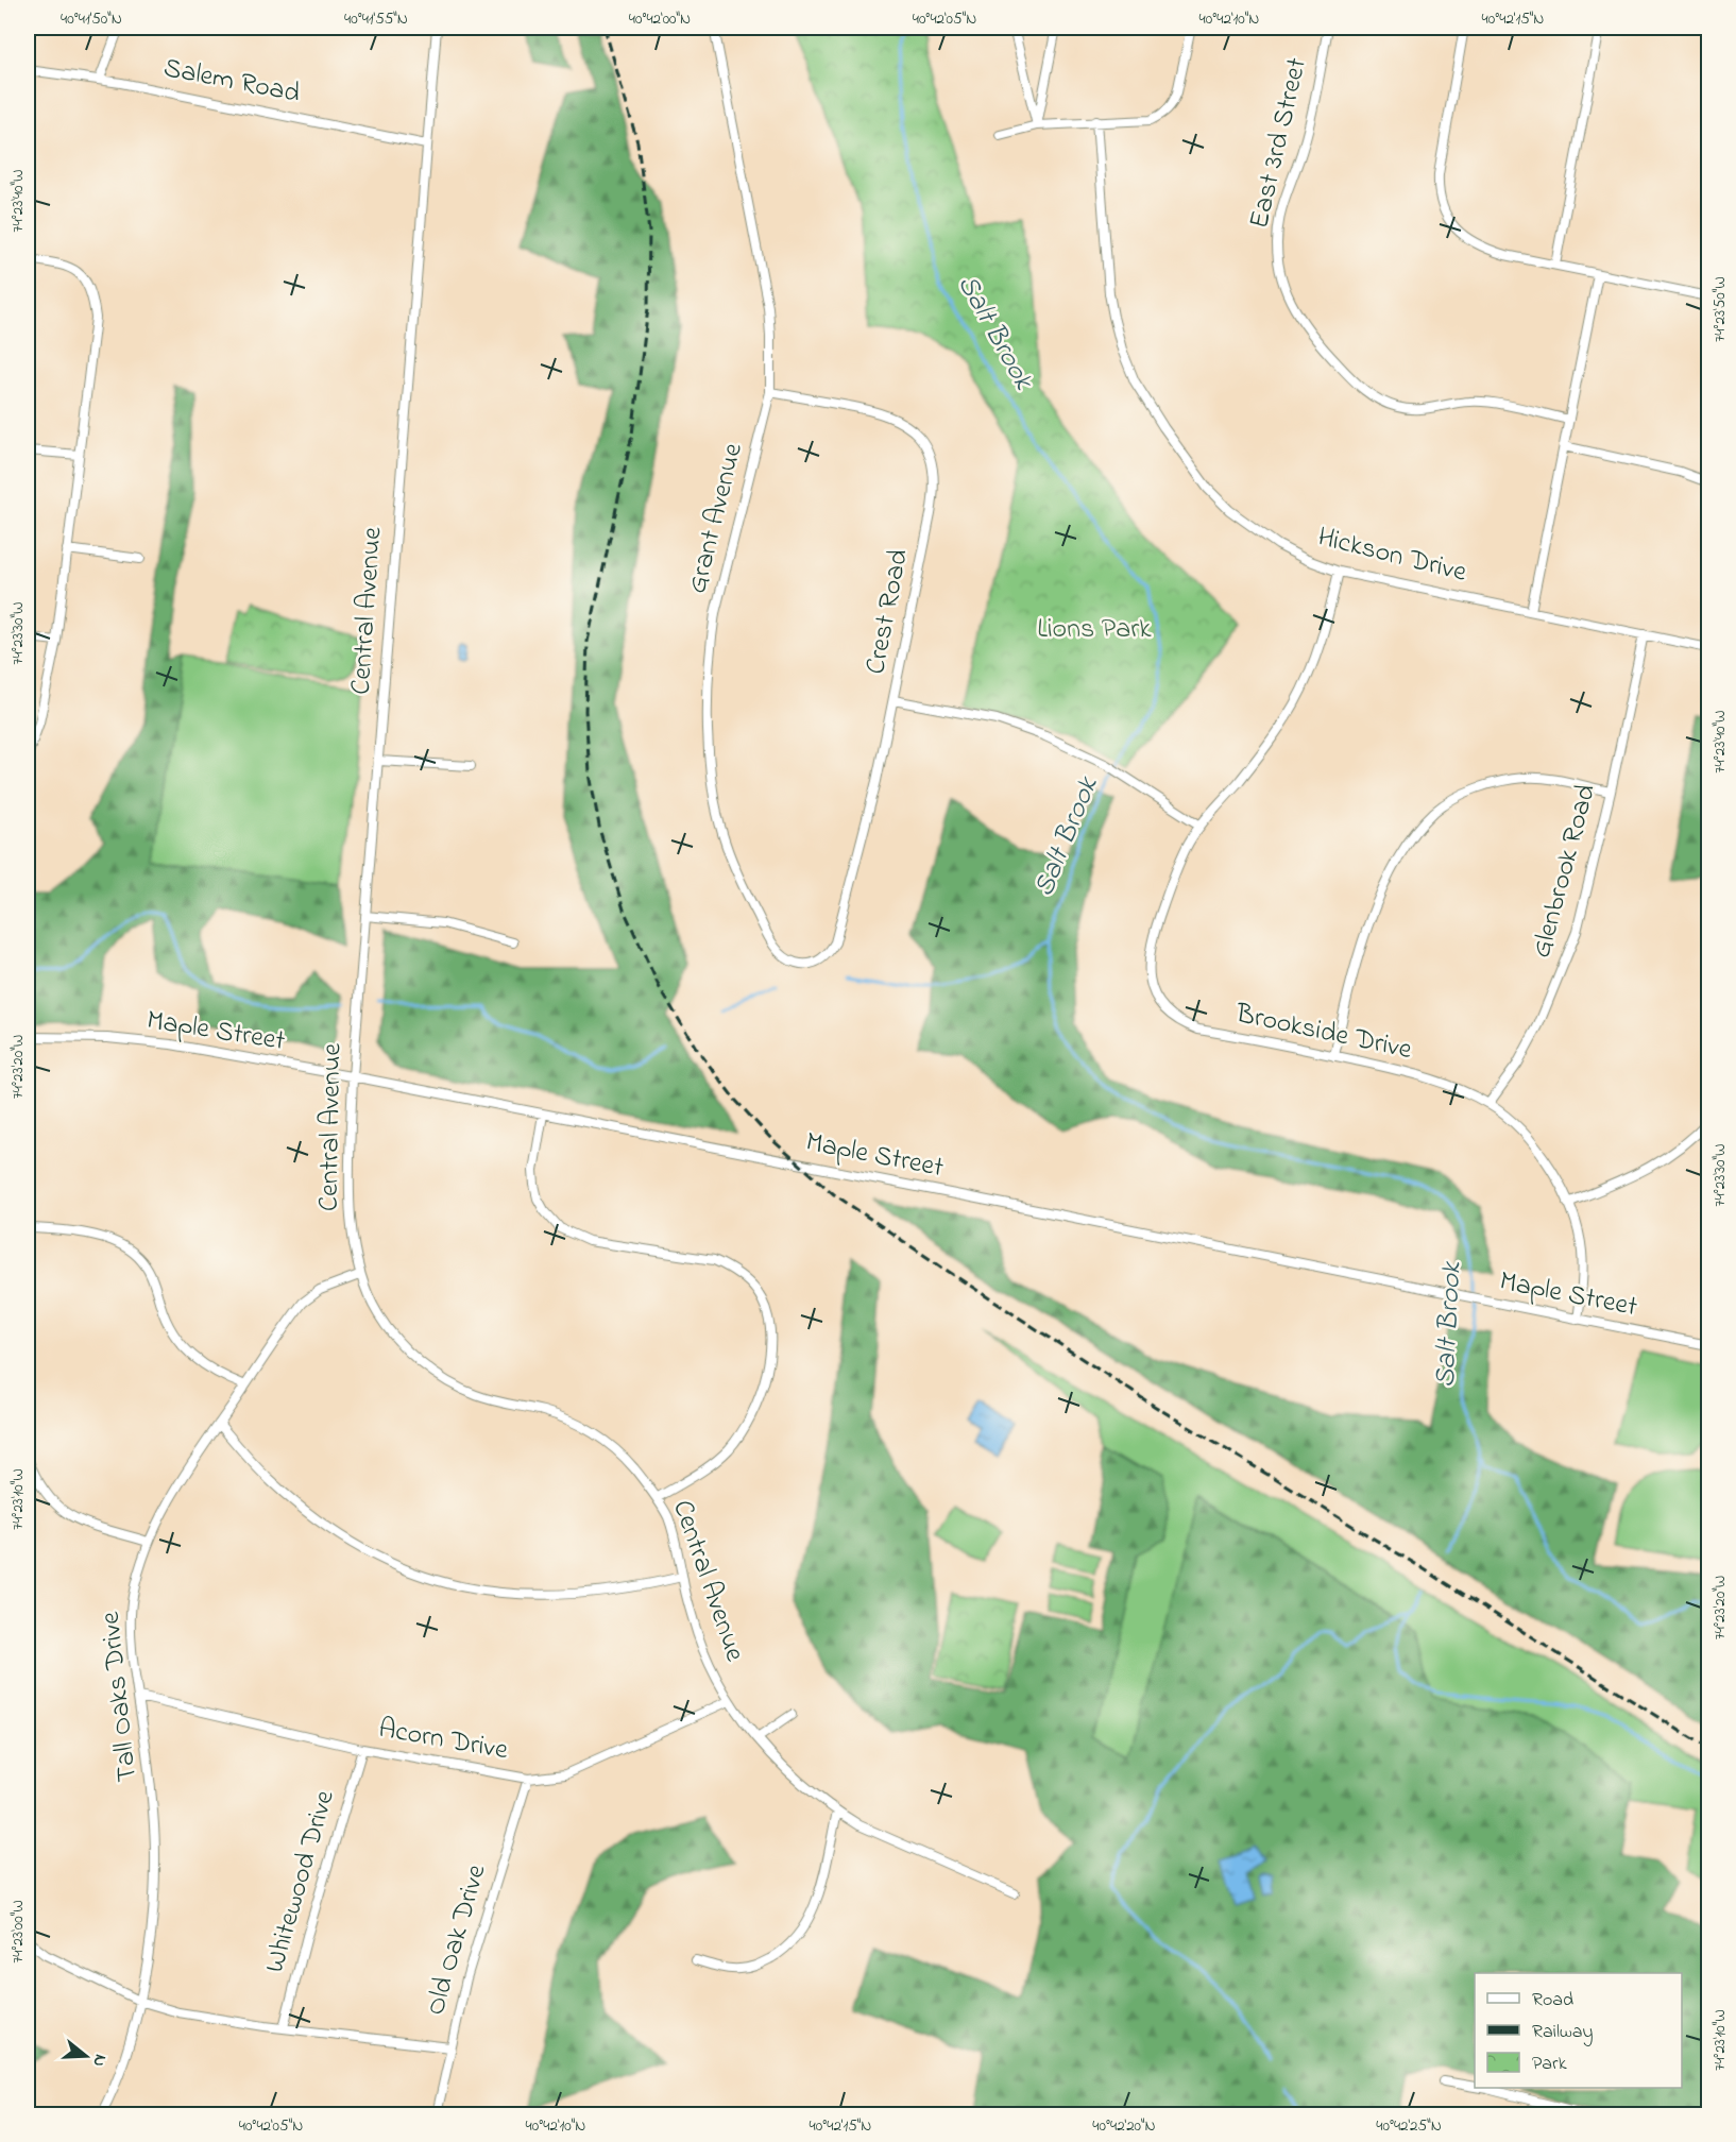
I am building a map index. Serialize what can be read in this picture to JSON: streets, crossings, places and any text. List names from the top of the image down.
{
  "streets": {
    "street": [
      "Salem Road",
      "East 3rd Street",
      "Grant Avenue",
      "Hickson Drive",
      "Central Avenue",
      "Crest Road",
      "Glenbrook Road",
      "Maple Street",
      "Brookside Drive",
      "Tall Oaks Drive",
      "Acorn Drive",
      "Whitewood Drive",
      "Old Oak Drive"
    ]
  },
  "crossings": [
    ["Salem Road", "Central Avenue"],
    ["Grant Avenue", "Crest Road"],
    ["Hickson Drive", "Glenbrook Road"],
    ["Hickson Drive", "Brookside Drive"],
    ["Central Avenue", "Maple Street"],
    ["Central Avenue", "Tall Oaks Drive"],
    ["Central Avenue", "Acorn Drive"],
    ["Glenbrook Road", "Brookside Drive"],
    ["Maple Street", "Brookside Drive"],
    ["Tall Oaks Drive", "Acorn Drive"],
    ["Acorn Drive", "Whitewood Drive"],
    ["Acorn Drive", "Old Oak Drive"]
  ],
  "water": ["Salt Brook"],
  "parks": ["Lions Park"],
  "legend": ["Road", "Railway", "Park"],
  "north": "right",
  "coordinates": [
    "40°41'50\"N",
    "40°41'55\"N",
    "40°42'00\"N",
    "40°42'05\"N",
    "40°42'10\"N",
    "40°42'15\"N",
    "74°23'40\"W",
    "74°23'50\"W",
    "74°23'30\"W",
    "74°23'20\"W",
    "74°23'10\"W",
    "74°23'00\"W",
    "40°42'20\"N",
    "40°42'25\"N"
  ]
}
